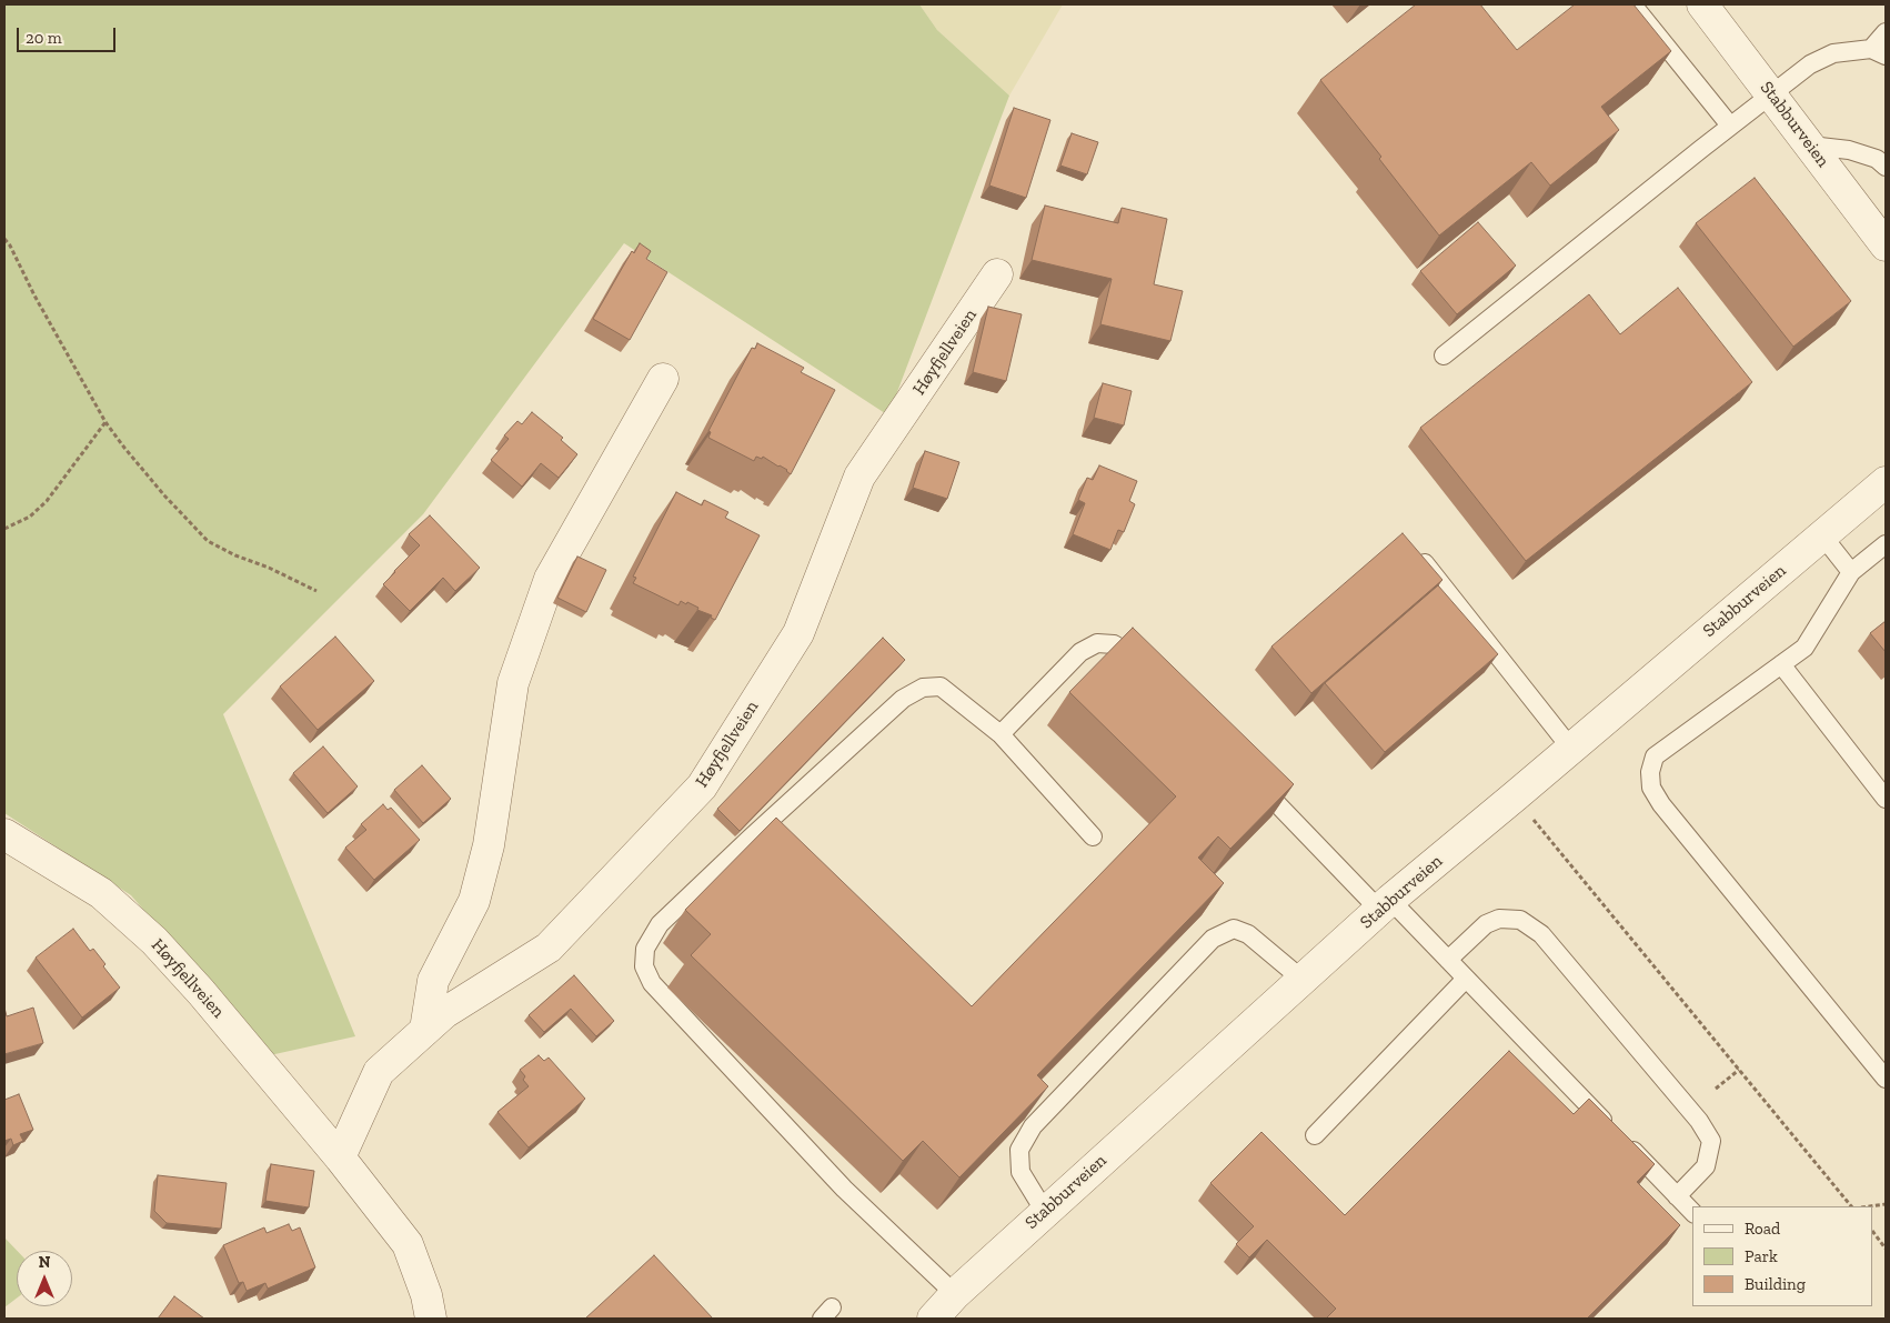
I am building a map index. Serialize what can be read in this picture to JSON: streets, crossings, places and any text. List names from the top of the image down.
{
  "streets": {
    "street": ["Stabburveien", "Høyfjellveien"]
  },
  "legend": ["Road", "Park", "Building"],
  "scale_bar": "20 m",
  "north": "top"
}
